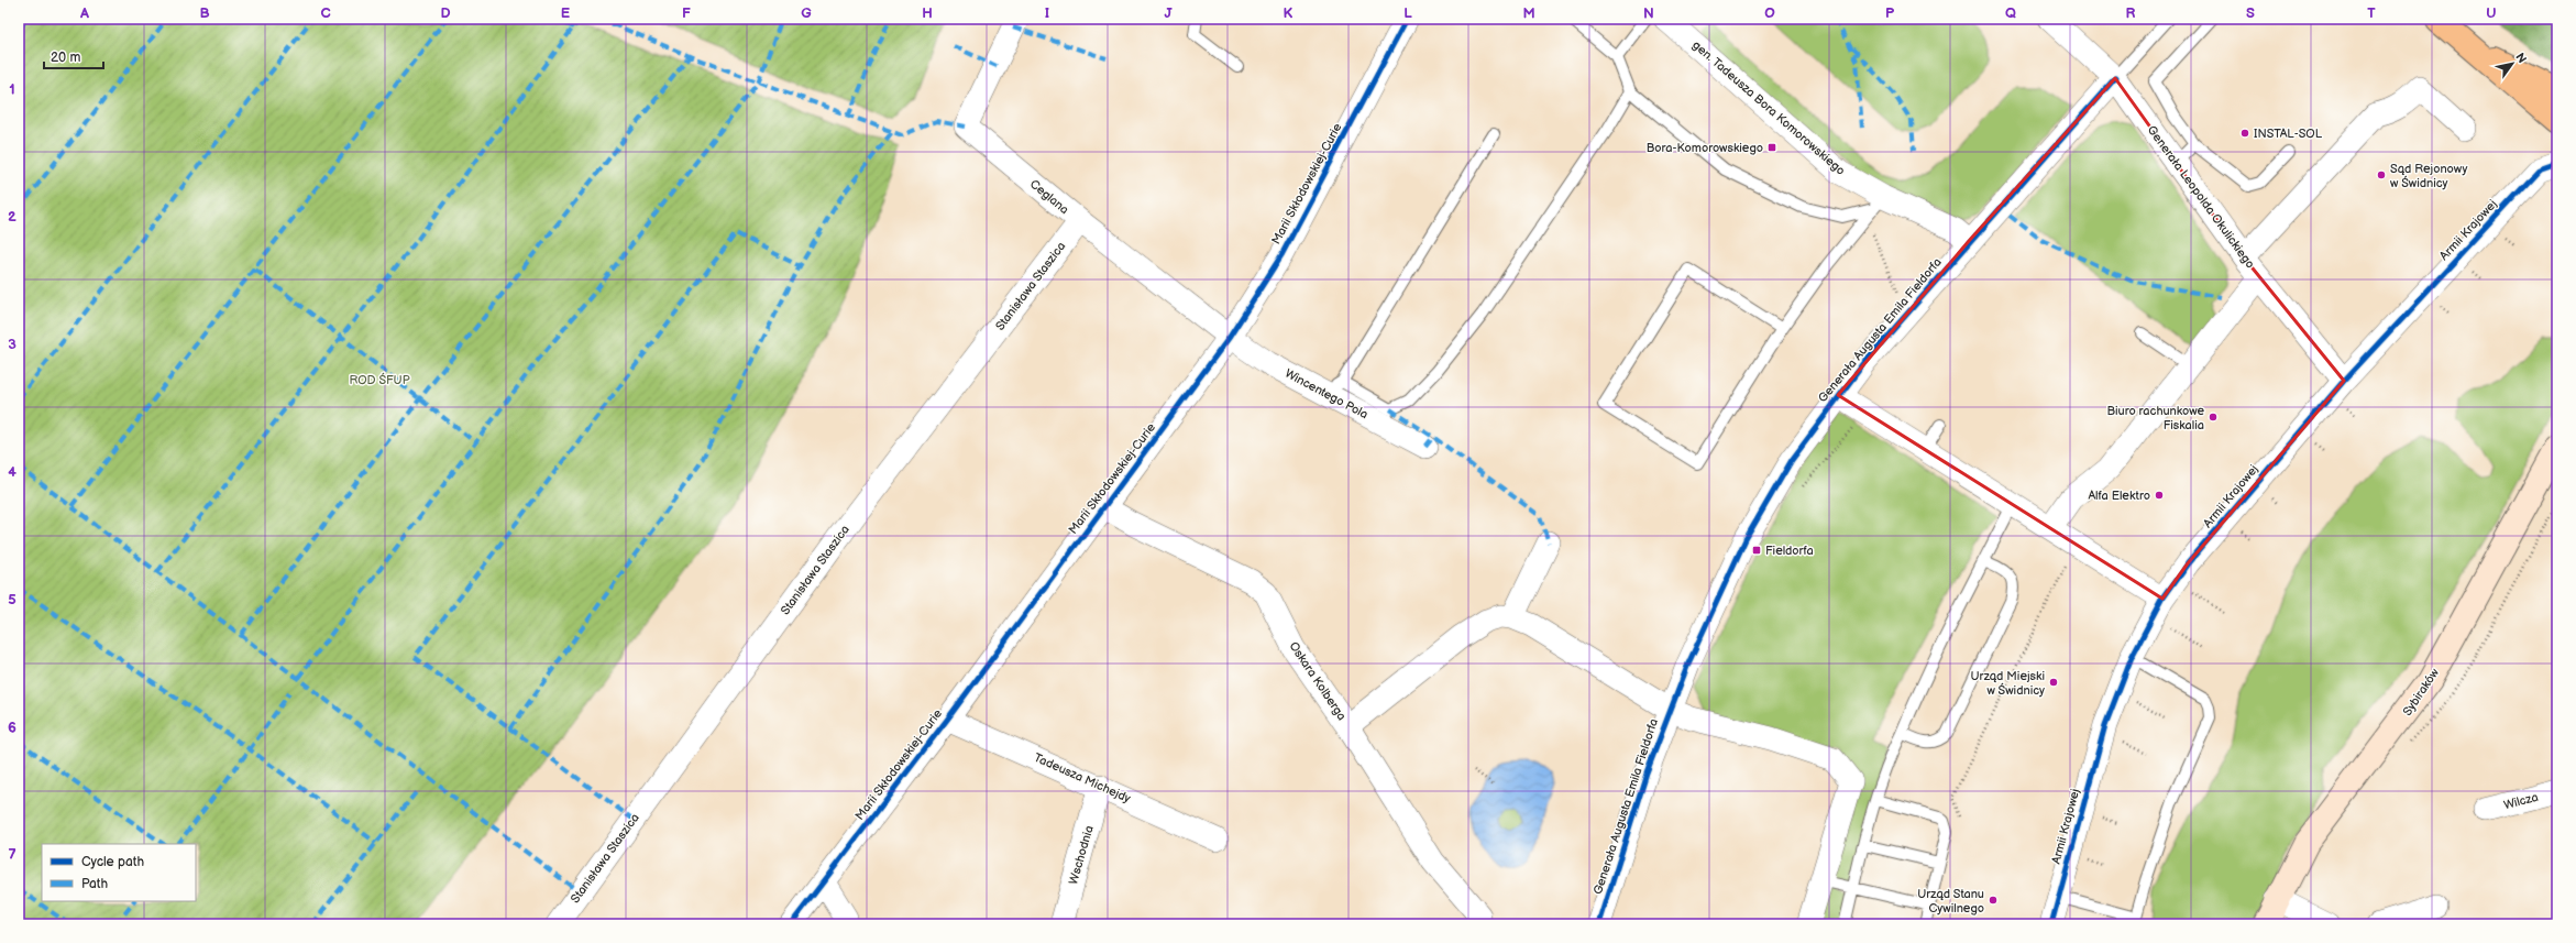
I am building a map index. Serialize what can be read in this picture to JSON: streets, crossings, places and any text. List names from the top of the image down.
{
  "streets": {
    "street": [
      "gen. Tadeusza Bora Komorowskiego",
      "Marii Skłodowskiej-Curie",
      "Ceglana",
      "Generała Leopolda Okulickiego",
      "Armii Krajowej",
      "Stanisława Staszica",
      "Generała Augusta Emila Fieldorfa",
      "Wincentego Pola",
      "Oskara Kolberga",
      "Sybiraków",
      "Tadeusza Michejdy",
      "Wilcza",
      "Wschodnia"
    ]
  },
  "crossings": [
    ["gen. Tadeusza Bora Komorowskiego", "Generała Augusta Emila Fieldorfa"],
    ["Marii Skłodowskiej-Curie", "Ceglana"],
    ["Marii Skłodowskiej-Curie", "Wincentego Pola"],
    ["Marii Skłodowskiej-Curie", "Oskara Kolberga"],
    ["Marii Skłodowskiej-Curie", "Tadeusza Michejdy"],
    ["Ceglana", "Stanisława Staszica"],
    ["Ceglana", "Wincentego Pola"],
    ["Generała Leopolda Okulickiego", "Armii Krajowej"],
    ["Generała Leopolda Okulickiego", "Generała Augusta Emila Fieldorfa"],
    ["Tadeusza Michejdy", "Wschodnia"]
  ],
  "parks": ["ROD ŚFUP"],
  "places": {
    "other": [
      "INSTAL-SOL",
      "Sąd Rejonowy w Świdnicy",
      "Biuro rachunkowe Fiskalia",
      "Alfa Elektro",
      "Urząd Miejski w Świdnicy",
      "Urząd Stanu Cywilnego"
    ],
    "transit": ["Bora-Komorowskiego", "Fieldorfa"]
  },
  "legend": ["Cycle path", "Path"],
  "scale_bar": "20 m",
  "north": "top right",
  "grid": {
    "columns": [
      "A",
      "B",
      "C",
      "D",
      "E",
      "F",
      "G",
      "H",
      "I",
      "J",
      "K",
      "L",
      "M",
      "N",
      "O",
      "P",
      "Q",
      "R",
      "S",
      "T",
      "U"
    ],
    "rows": [
      "1",
      "2",
      "3",
      "4",
      "5",
      "6",
      "7"
    ]
  }
}
